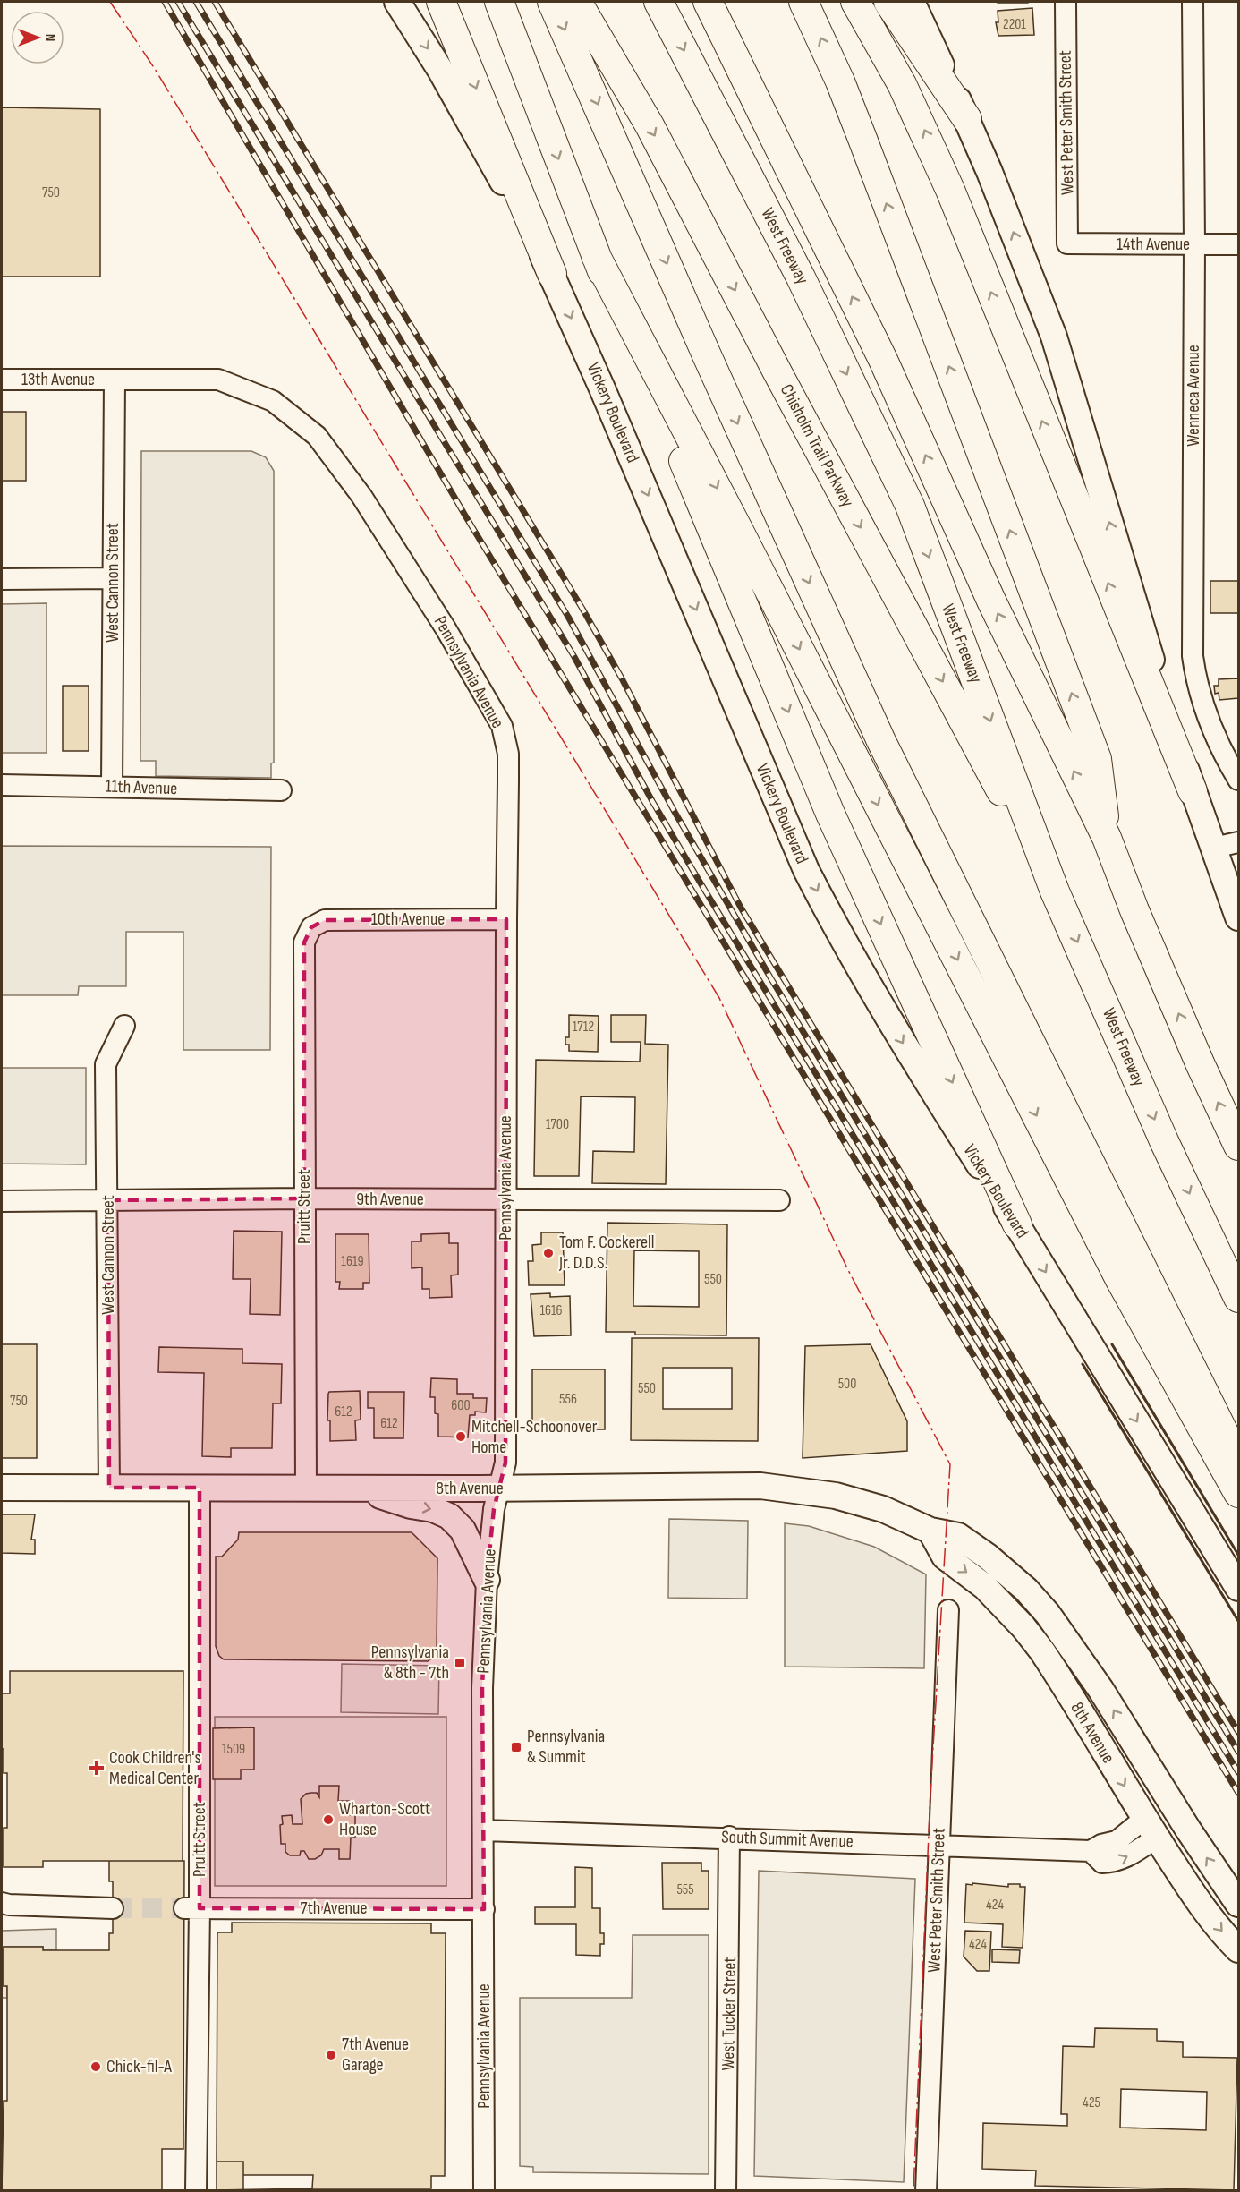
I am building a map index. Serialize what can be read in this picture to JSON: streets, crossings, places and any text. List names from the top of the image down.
{
  "streets": {
    "highway": ["West Freeway", "Chisholm Trail Parkway"],
    "main road": ["Vickery Boulevard", "8th Avenue"],
    "street": [
      "West Peter Smith Street",
      "14th Avenue",
      "13th Avenue",
      "Wenneca Avenue",
      "West Cannon Street",
      "Pennsylvania Avenue",
      "11th Avenue",
      "10th Avenue",
      "9th Avenue",
      "Pruitt Street",
      "South Summit Avenue",
      "7th Avenue",
      "West Tucker Street"
    ]
  },
  "crossings": [
    ["West Peter Smith Street", "14th Avenue"],
    ["West Peter Smith Street", "South Summit Avenue"],
    ["14th Avenue", "Wenneca Avenue"],
    ["West Freeway", "Chisholm Trail Parkway"],
    ["13th Avenue", "West Cannon Street"],
    ["13th Avenue", "Pennsylvania Avenue"],
    ["West Cannon Street", "Pennsylvania Avenue"],
    ["West Cannon Street", "11th Avenue"],
    ["West Cannon Street", "9th Avenue"],
    ["West Cannon Street", "8th Avenue"],
    ["Pennsylvania Avenue", "10th Avenue"],
    ["Pennsylvania Avenue", "9th Avenue"],
    ["Pennsylvania Avenue", "8th Avenue"],
    ["Pennsylvania Avenue", "South Summit Avenue"],
    ["Pennsylvania Avenue", "7th Avenue"],
    ["10th Avenue", "Pruitt Street"],
    ["9th Avenue", "Pruitt Street"],
    ["Pruitt Street", "8th Avenue"],
    ["Pruitt Street", "7th Avenue"],
    ["8th Avenue", "South Summit Avenue"],
    ["South Summit Avenue", "West Tucker Street"]
  ],
  "one_way": ["Vickery Boulevard"],
  "places": {
    "other": [
      "Tom F. Cockerell Jr. D.D.S.",
      "Mitchell-Schoonover Home",
      "Wharton-Scott House",
      "7th Avenue Garage",
      "Chick-fil-A"
    ],
    "transit": ["Pennsylvania & 8th - 7th", "Pennsylvania & Summit"],
    "health": ["Cook Children's Medical Center"]
  },
  "house_numbers": [
    "2201",
    "750",
    "1712",
    "1700",
    "1619",
    "550",
    "1616",
    "500",
    "550",
    "556",
    "750",
    "600",
    "612",
    "612",
    "1509",
    "555",
    "424",
    "424",
    "425"
  ],
  "north": "right"
}
